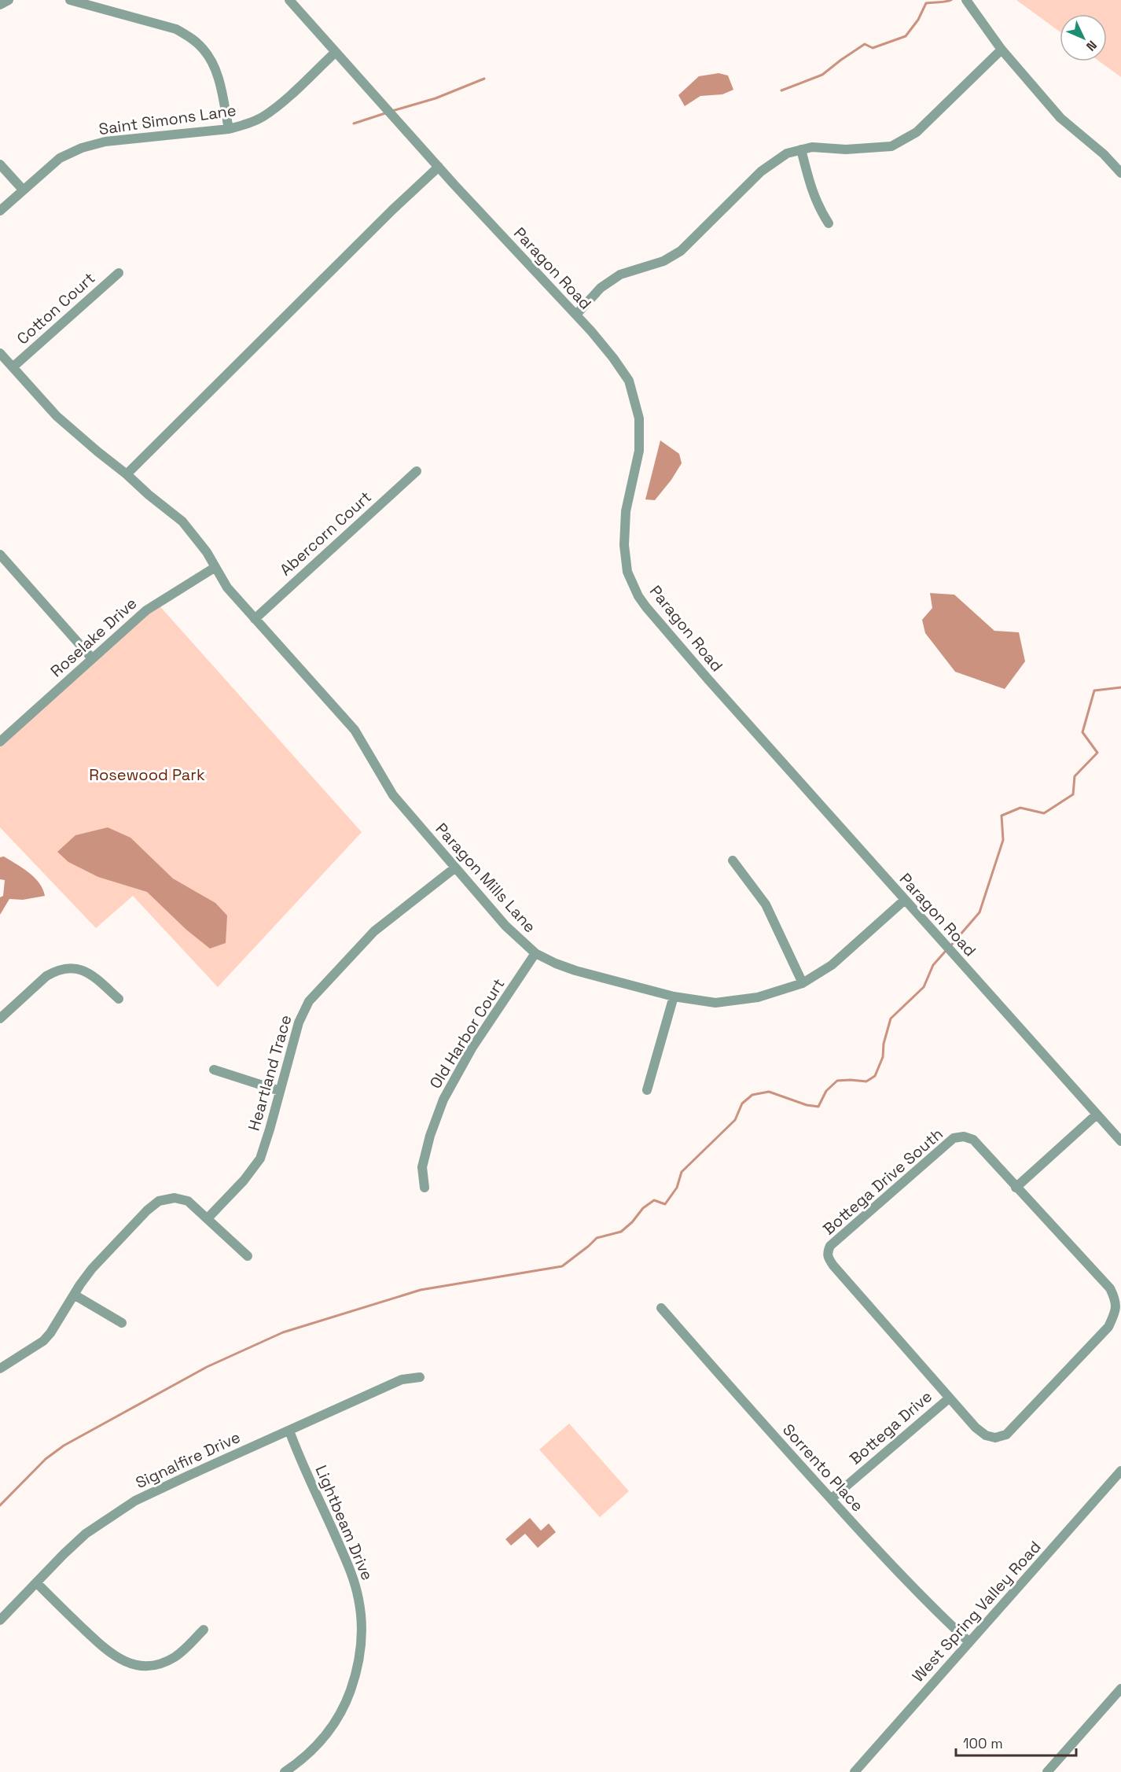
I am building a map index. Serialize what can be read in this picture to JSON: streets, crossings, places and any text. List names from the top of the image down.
{
  "streets": {
    "street": [
      "Saint Simons Lane",
      "Paragon Road",
      "Cotton Court",
      "Abercorn Court",
      "Roselake Drive",
      "Paragon Mills Lane",
      "Old Harbor Court",
      "Heartland Trace",
      "Bottega Drive South",
      "Bottega Drive",
      "Signalfire Drive",
      "Sorrento Place",
      "Lightbeam Drive",
      "West Spring Valley Road"
    ]
  },
  "crossings": [
    ["Saint Simons Lane", "Paragon Road"],
    ["Paragon Road", "Paragon Mills Lane"],
    ["Cotton Court", "Paragon Mills Lane"],
    ["Abercorn Court", "Paragon Mills Lane"],
    ["Roselake Drive", "Paragon Mills Lane"],
    ["Paragon Mills Lane", "Old Harbor Court"],
    ["Paragon Mills Lane", "Heartland Trace"],
    ["Bottega Drive South", "Bottega Drive"],
    ["Bottega Drive", "Sorrento Place"],
    ["Signalfire Drive", "Lightbeam Drive"],
    ["Sorrento Place", "West Spring Valley Road"]
  ],
  "parks": ["Rosewood Park"],
  "scale_bar": "100 m",
  "north": "bottom right"
}
